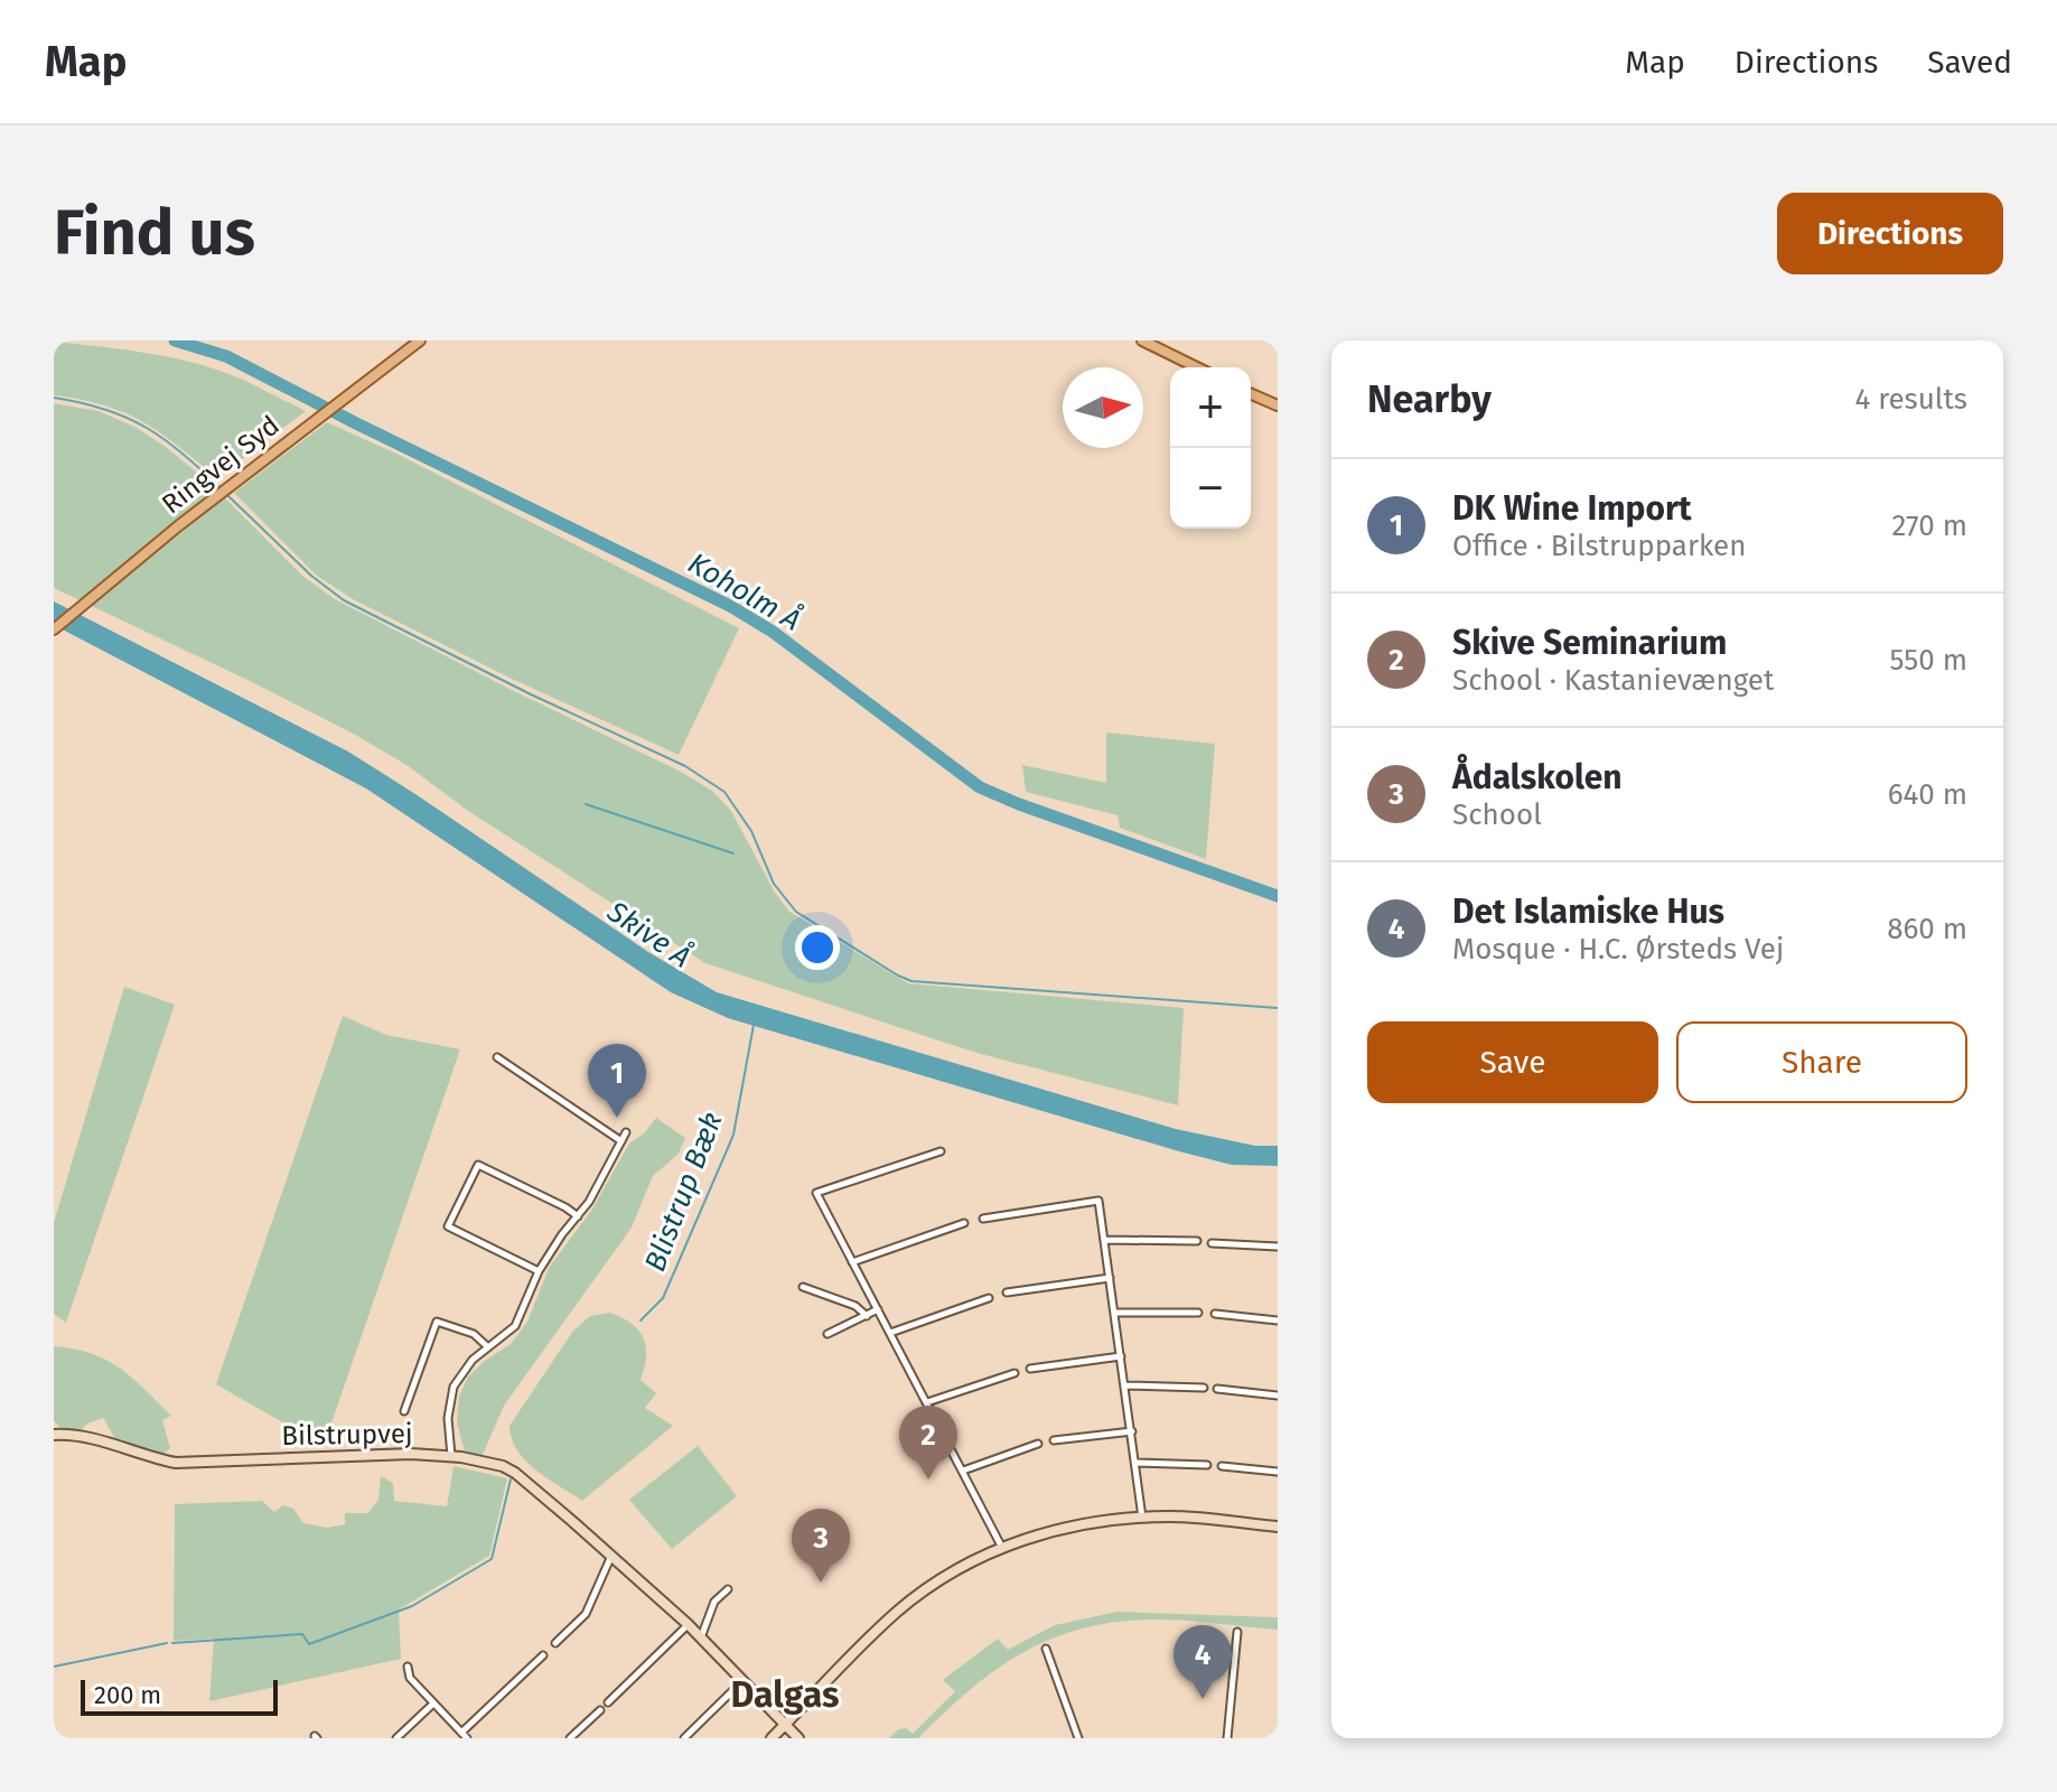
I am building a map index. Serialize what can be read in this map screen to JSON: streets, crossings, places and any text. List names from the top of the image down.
{
  "streets": {
    "main road": ["Ringvej Syd"],
    "street": ["Bilstrupvej"]
  },
  "districts": ["Dalgas"],
  "water": ["Koholm Å", "Skive Å", "Blistrup Bæk"],
  "scale_bar": "200 m",
  "north": "right",
  "page": {
    "header": "Map",
    "nav": ["Map", "Directions", "Saved"],
    "buttons": [
      "Directions",
      ["Save", "Share"]
    ],
    "title": "Find us",
    "heading": ["Nearby", "4 results"],
    "map_buttons": ["+", "−"],
    "list": [
      {
        "mark": "1",
        "name": "DK Wine Import",
        "note": "Office · Bilstrupparken",
        "value": "270 m"
      },
      {
        "mark": "2",
        "name": "Skive Seminarium",
        "note": "School · Kastanievænget",
        "value": "550 m"
      },
      {
        "mark": "3",
        "name": "Ådalskolen",
        "note": "School",
        "value": "640 m"
      },
      {
        "mark": "4",
        "name": "Det Islamiske Hus",
        "note": "Mosque · H.C. Ørsteds Vej",
        "value": "860 m"
      }
    ],
    "pins": [
      "1",
      "2",
      "3",
      "4"
    ],
    "scale": "200 m"
  }
}
